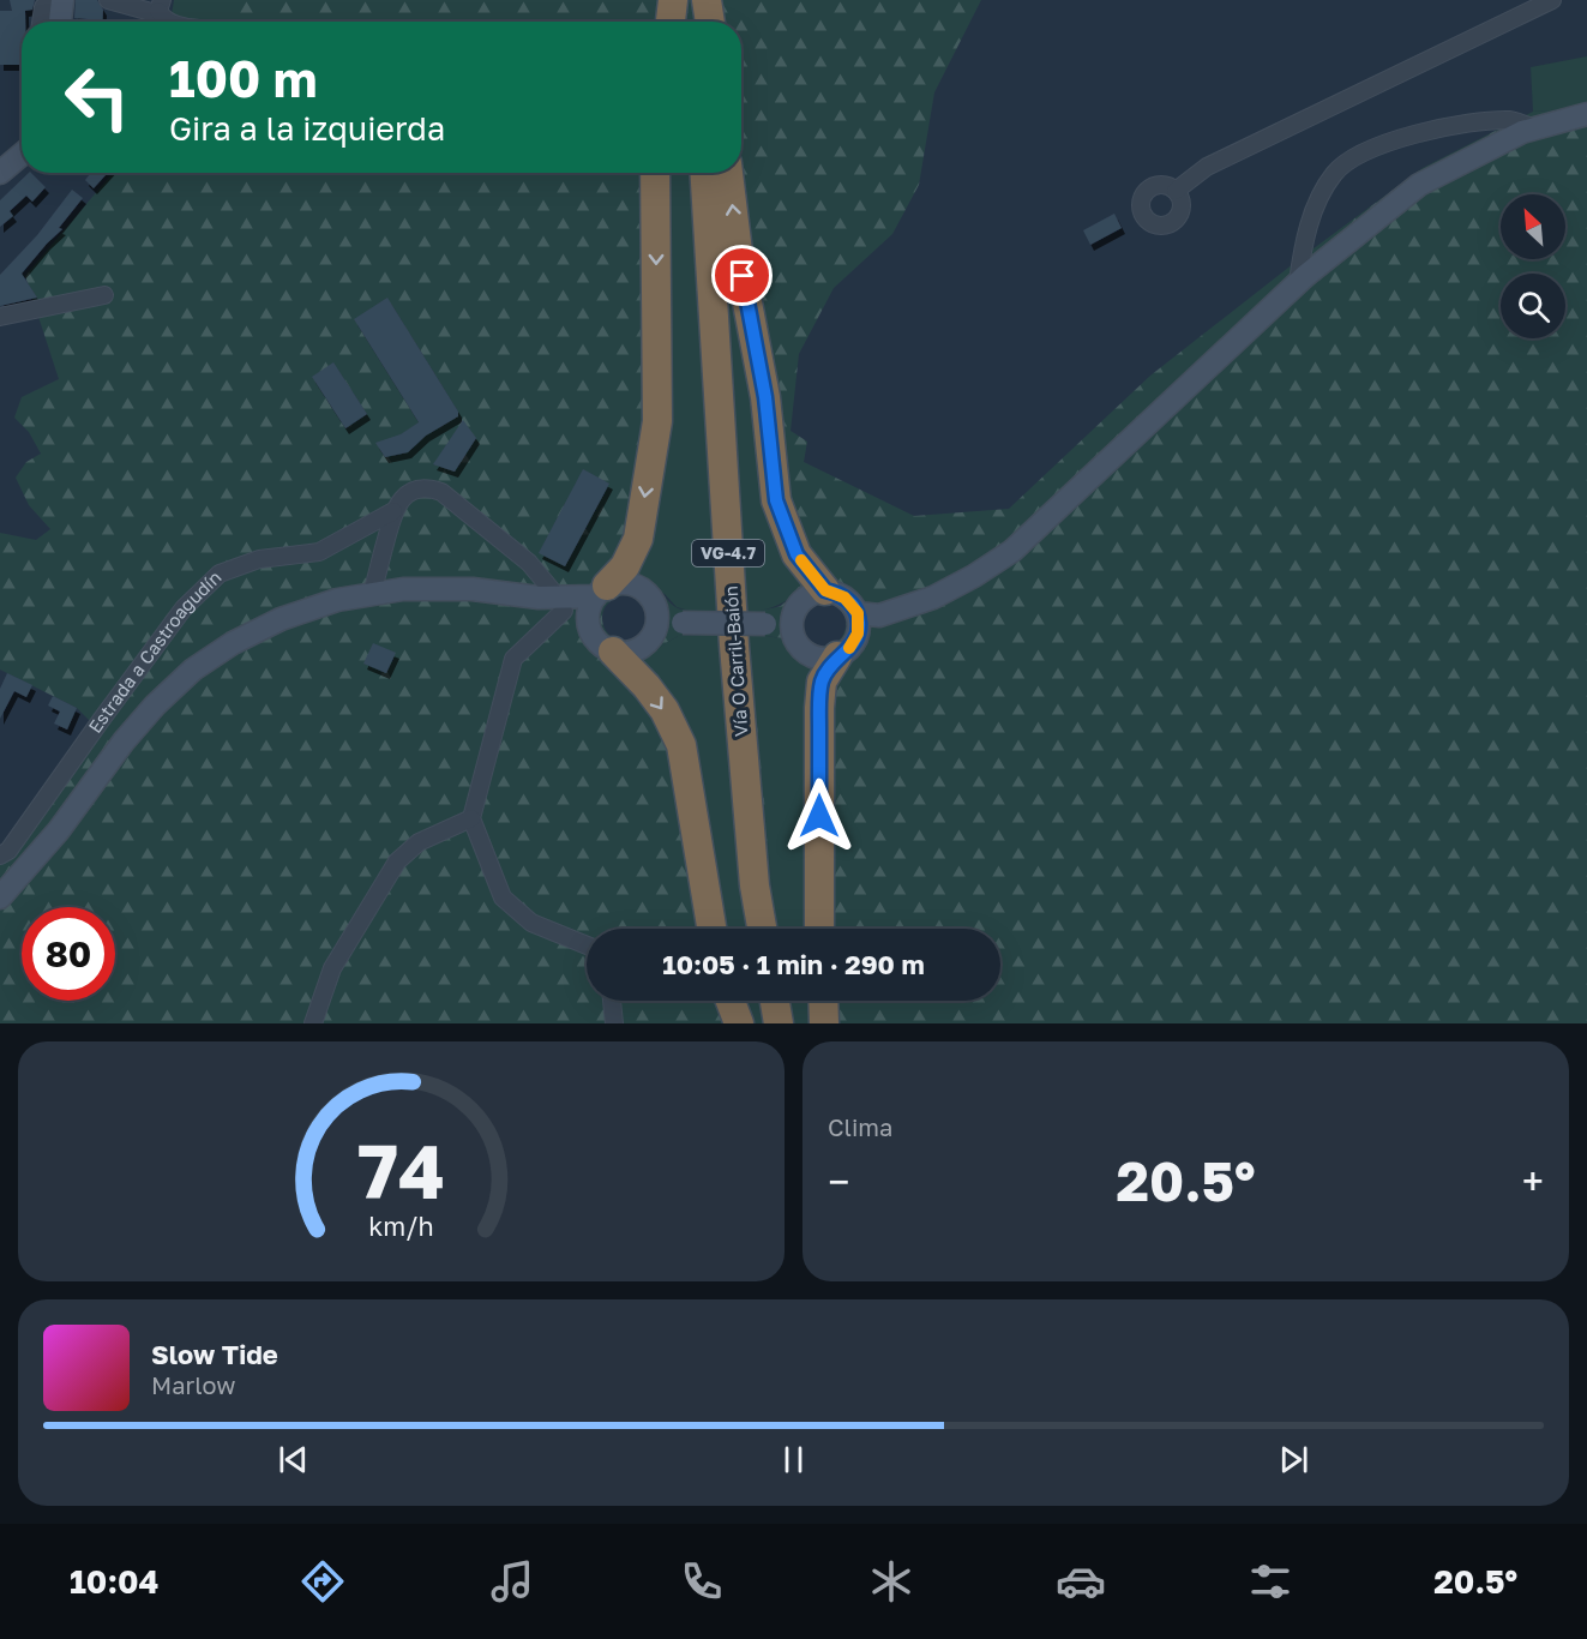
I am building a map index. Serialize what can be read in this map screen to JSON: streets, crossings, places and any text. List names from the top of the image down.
{
  "streets": {
    "highway": ["VG-4.7", "Vía O Carril-Baión"],
    "street": ["Estrada a Castroagudín"]
  },
  "north": "top left",
  "page": {
    "turn": ["100 m", "Gira a la izquierda"],
    "limit": "80",
    "trip": "10:05 · 1 min · 290 m",
    "tile": "Clima",
    "heat": ["−", "20.5°", "+"],
    "song": ["Slow Tide", "Marlow"],
    "tabs": ["10:04", "20.5°"],
    "gauge": ["74", "km/h"]
  }
}
